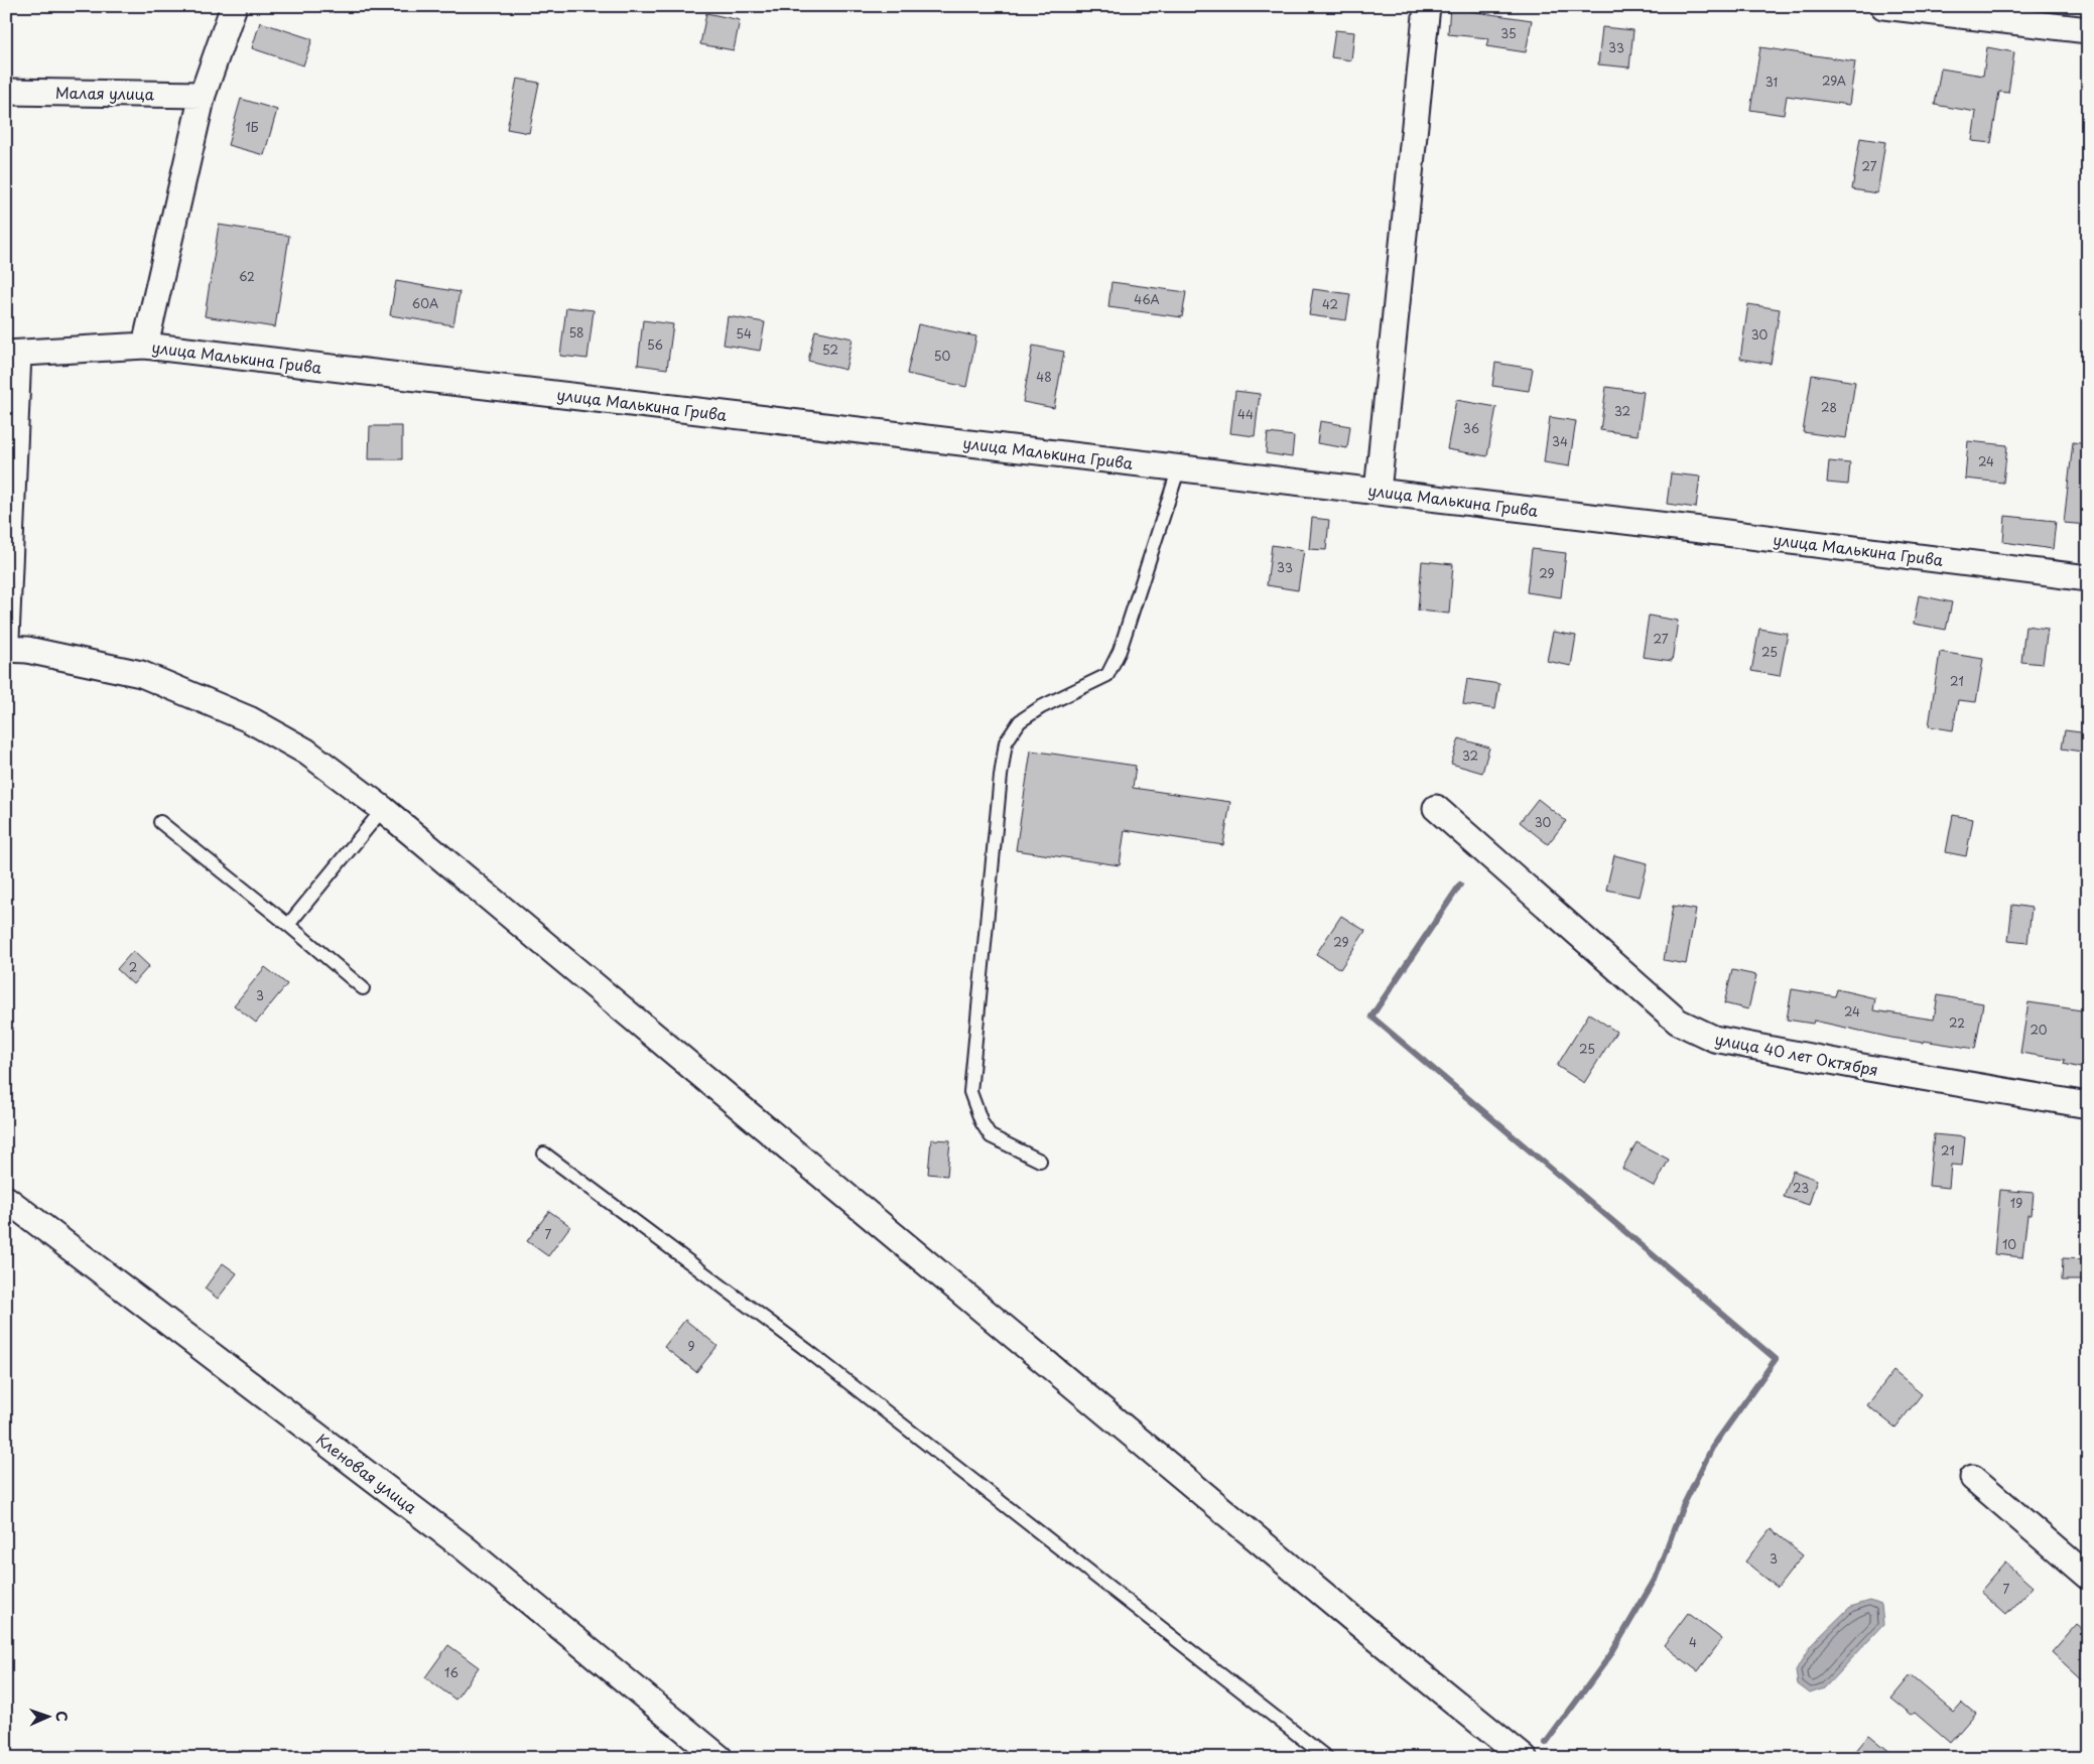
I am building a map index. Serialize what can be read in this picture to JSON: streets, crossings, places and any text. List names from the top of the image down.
{
  "streets": {
    "street": [
      "Малая улица",
      "улица Малькина Грива",
      "улица 40 лет Октября",
      "Кленовая улица"
    ]
  },
  "house_numbers": [
    "35",
    "33",
    "29А",
    "31",
    "1Б",
    "27",
    "62",
    "46А",
    "60А",
    "42",
    "58",
    "54",
    "30",
    "56",
    "52",
    "50",
    "48",
    "28",
    "32",
    "44",
    "36",
    "34",
    "24",
    "33",
    "29",
    "27",
    "25",
    "21",
    "32",
    "30",
    "29",
    "2",
    "3",
    "24",
    "22",
    "20",
    "25",
    "21",
    "23",
    "19",
    "7",
    "10",
    "9",
    "3",
    "7",
    "4",
    "16"
  ],
  "north": "right"
}
